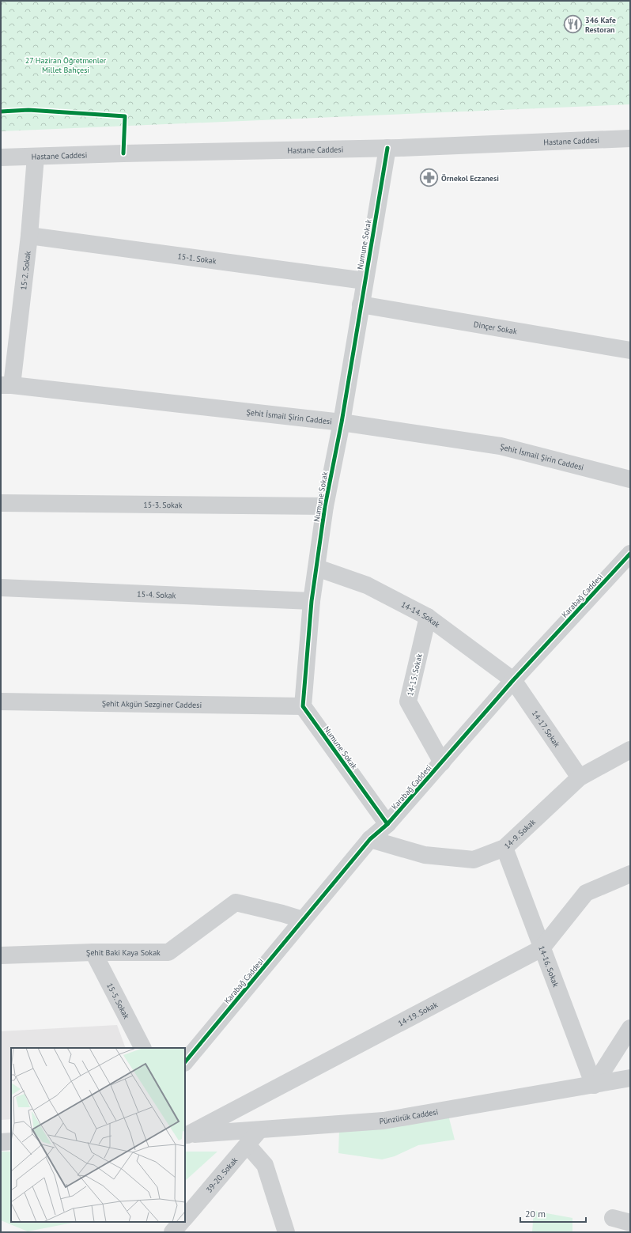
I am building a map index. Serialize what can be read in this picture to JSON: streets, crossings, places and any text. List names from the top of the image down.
{
  "streets": {
    "street": [
      "Hastane Caddesi",
      "Numune Sokak",
      "15-1. Sokak",
      "15-2. Sokak",
      "Dinçer Sokak",
      "Şehit İsmail Şirin Caddesi",
      "15-3. Sokak",
      "15-4. Sokak",
      "Karabağ Caddesi",
      "14-14. Sokak",
      "14-15. Sokak",
      "Şehit Akgün Sezginer Caddesi",
      "14-17. Sokak",
      "14-9. Sokak",
      "Şehit Baki Kaya Sokak",
      "14-16. Sokak",
      "15-5. Sokak",
      "14-19. Sokak",
      "Pünzürük Caddesi",
      "39-20. Sokak"
    ]
  },
  "crossings": [
    ["Hastane Caddesi", "Numune Sokak"],
    ["Hastane Caddesi", "15-2. Sokak"],
    ["Numune Sokak", "15-1. Sokak"],
    ["Numune Sokak", "Dinçer Sokak"],
    ["Numune Sokak", "Şehit İsmail Şirin Caddesi"],
    ["Numune Sokak", "15-3. Sokak"],
    ["Numune Sokak", "15-4. Sokak"],
    ["Numune Sokak", "Karabağ Caddesi"],
    ["Numune Sokak", "14-14. Sokak"],
    ["Numune Sokak", "Şehit Akgün Sezginer Caddesi"],
    ["15-1. Sokak", "15-2. Sokak"],
    ["15-2. Sokak", "Şehit İsmail Şirin Caddesi"],
    ["Karabağ Caddesi", "14-14. Sokak"],
    ["Karabağ Caddesi", "14-15. Sokak"],
    ["Karabağ Caddesi", "14-17. Sokak"],
    ["Karabağ Caddesi", "14-9. Sokak"],
    ["Karabağ Caddesi", "Şehit Baki Kaya Sokak"],
    ["14-14. Sokak", "14-15. Sokak"],
    ["14-14. Sokak", "14-17. Sokak"],
    ["14-17. Sokak", "14-9. Sokak"],
    ["14-9. Sokak", "14-16. Sokak"],
    ["Şehit Baki Kaya Sokak", "15-5. Sokak"],
    ["14-16. Sokak", "14-19. Sokak"],
    ["14-16. Sokak", "Pünzürük Caddesi"],
    ["14-19. Sokak", "Pünzürük Caddesi"],
    ["Pünzürük Caddesi", "39-20. Sokak"]
  ],
  "parks": ["27 Haziran Öğretmenler Millet Bahçesi"],
  "places": {
    "restaurant": ["346 Kafe Restoran"],
    "pharmacy": ["Örnekol Eczanesi"]
  },
  "scale_bar": "20 m"
}
